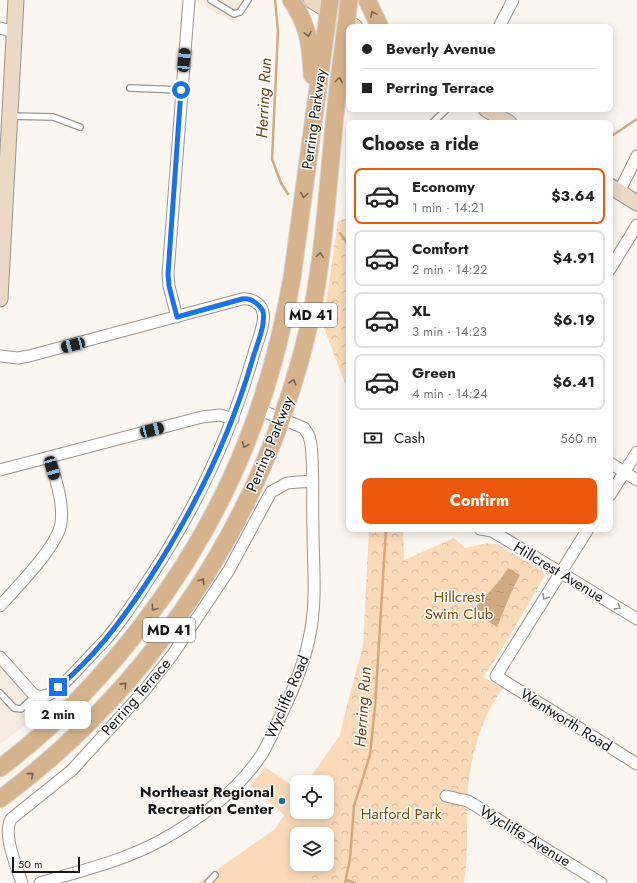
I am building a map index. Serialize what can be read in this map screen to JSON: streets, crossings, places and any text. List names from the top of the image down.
{
  "streets": {
    "main road": ["Perring Parkway", "MD 41"],
    "street": [
      "Hillcrest Avenue",
      "Perring Terrace",
      "Wycliffe Road",
      "Wentworth Road",
      "Wycliffe Avenue"
    ]
  },
  "crossings": [
    ["Perring Parkway", "Wycliffe Road"],
    ["Hillcrest Avenue", "Wentworth Road"],
    ["Perring Terrace", "Wycliffe Road"]
  ],
  "one_way": ["Hillcrest Avenue"],
  "water": ["Herring Run"],
  "parks": ["Hillcrest Swim Club", "Harford Park"],
  "places": ["Northeast Regional Recreation Center"],
  "scale_bar": "50 m",
  "page": {
    "banner": ["Beverly Avenue", "Perring Terrace"],
    "heading": "Choose a ride",
    "list": [
      {
        "name": "Economy",
        "note": "1 min · 14:21",
        "value": "$3.64"
      },
      {
        "name": "Comfort",
        "note": "2 min · 14:22",
        "value": "$4.91"
      },
      {
        "name": "XL",
        "note": "3 min · 14:23",
        "value": "$6.19"
      },
      {
        "name": "Green",
        "note": "4 min · 14:24",
        "value": "$6.41"
      }
    ],
    "pay": ["Cash", "560 m"],
    "buttons": "Confirm",
    "bubble": "2 min",
    "scale": "50 m"
  }
}
